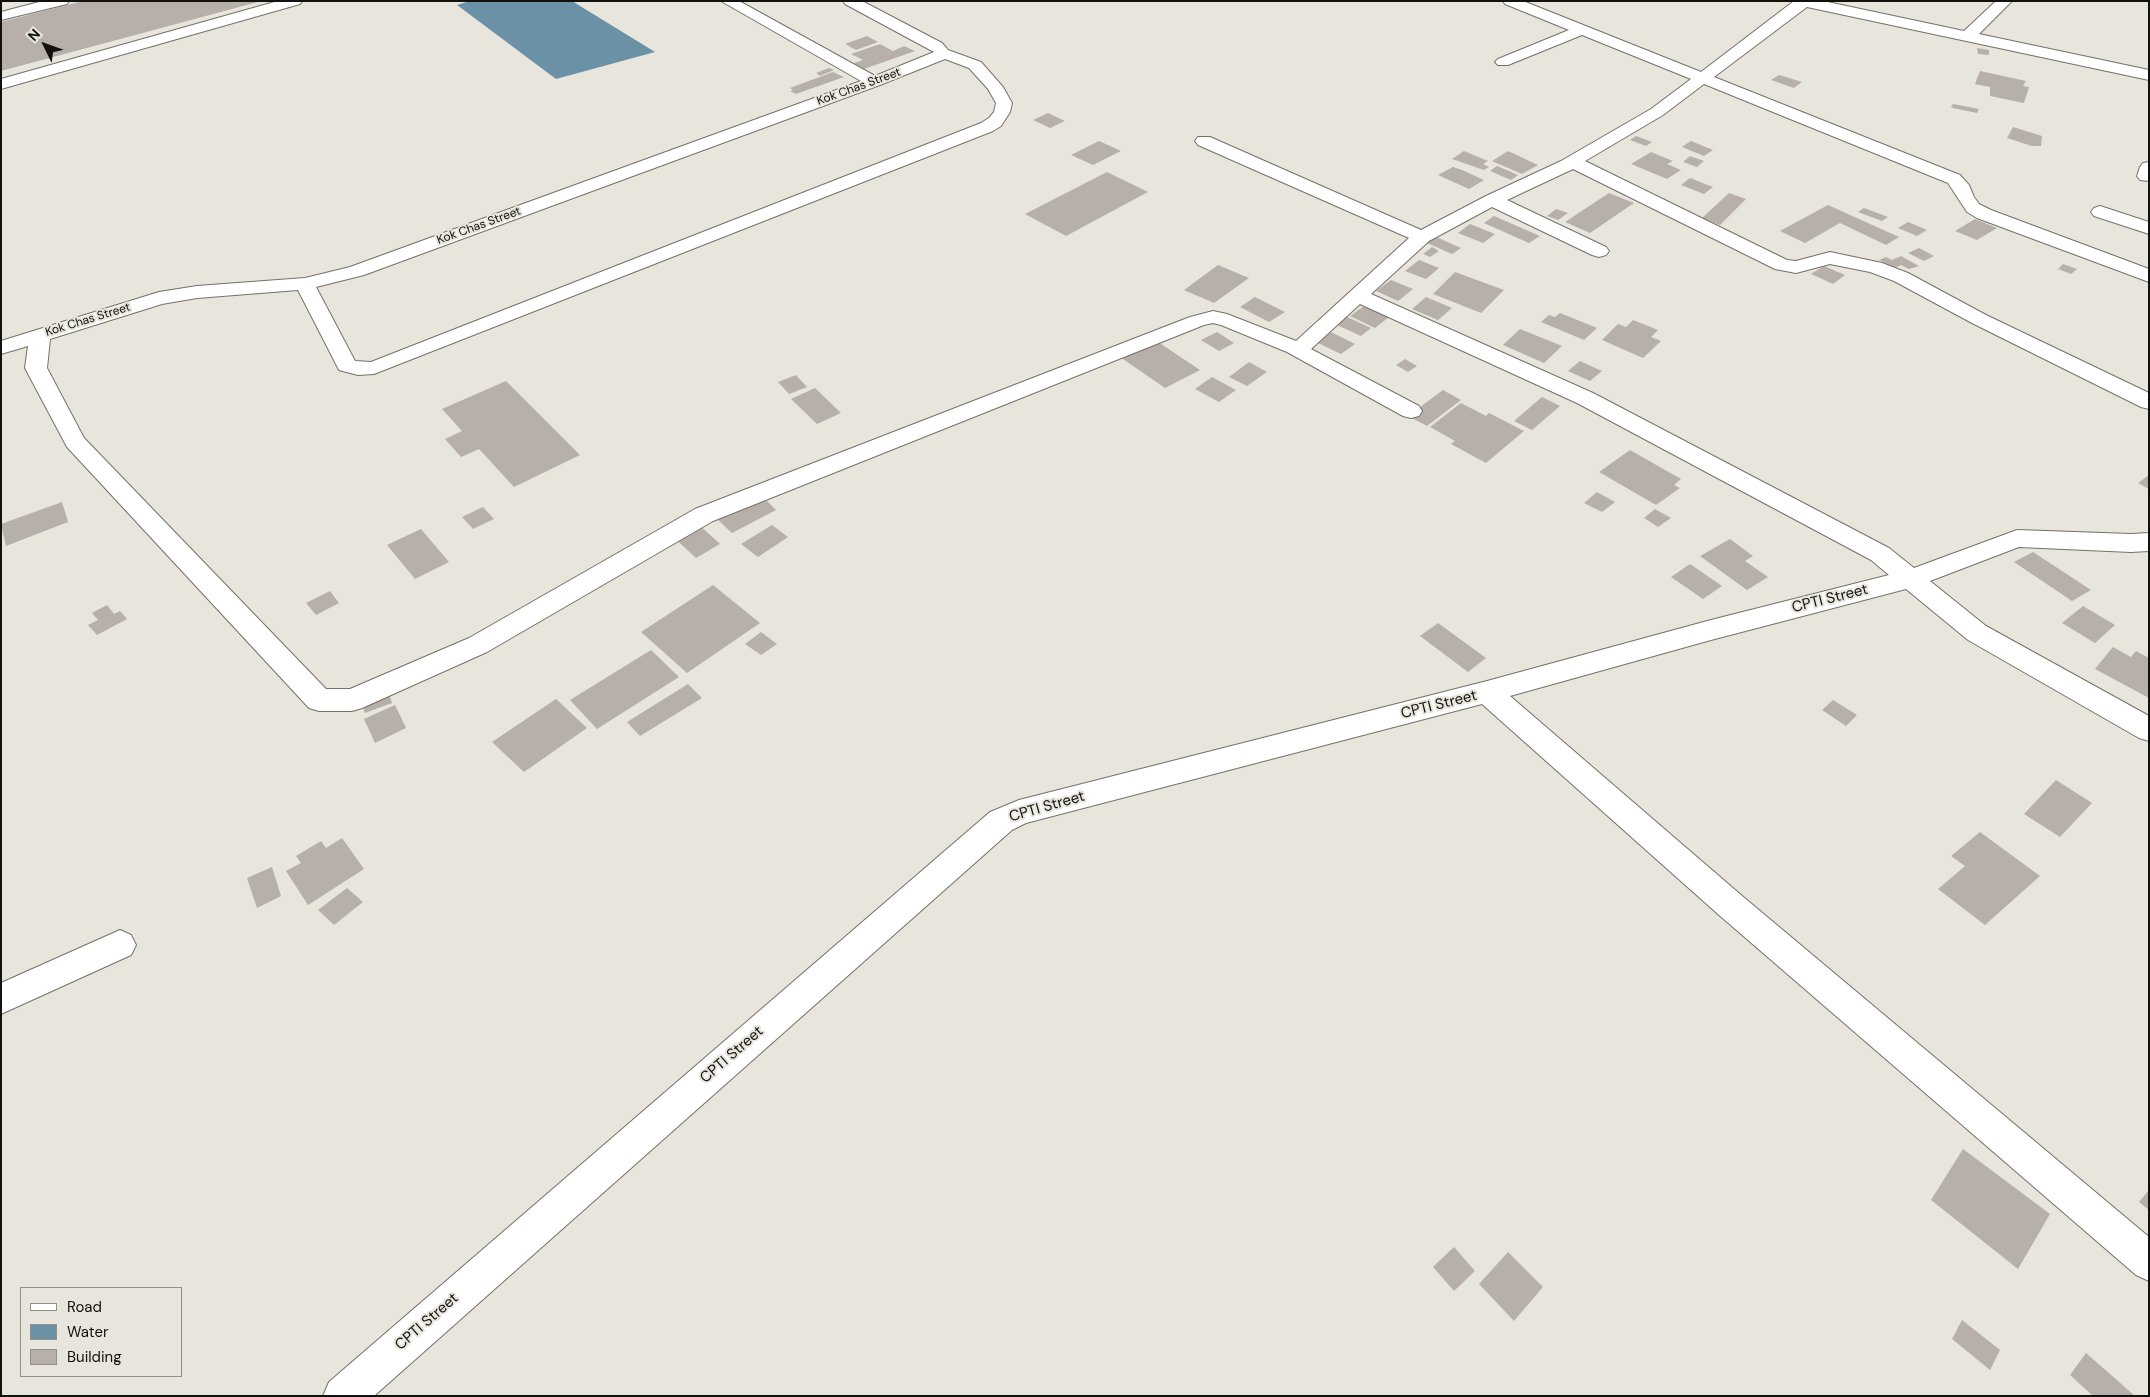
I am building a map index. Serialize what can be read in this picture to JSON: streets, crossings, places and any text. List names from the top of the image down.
{
  "streets": {
    "street": ["Kok Chas Street", "CPTI Street"]
  },
  "legend": ["Road", "Water", "Building"],
  "north": "top left"
}
